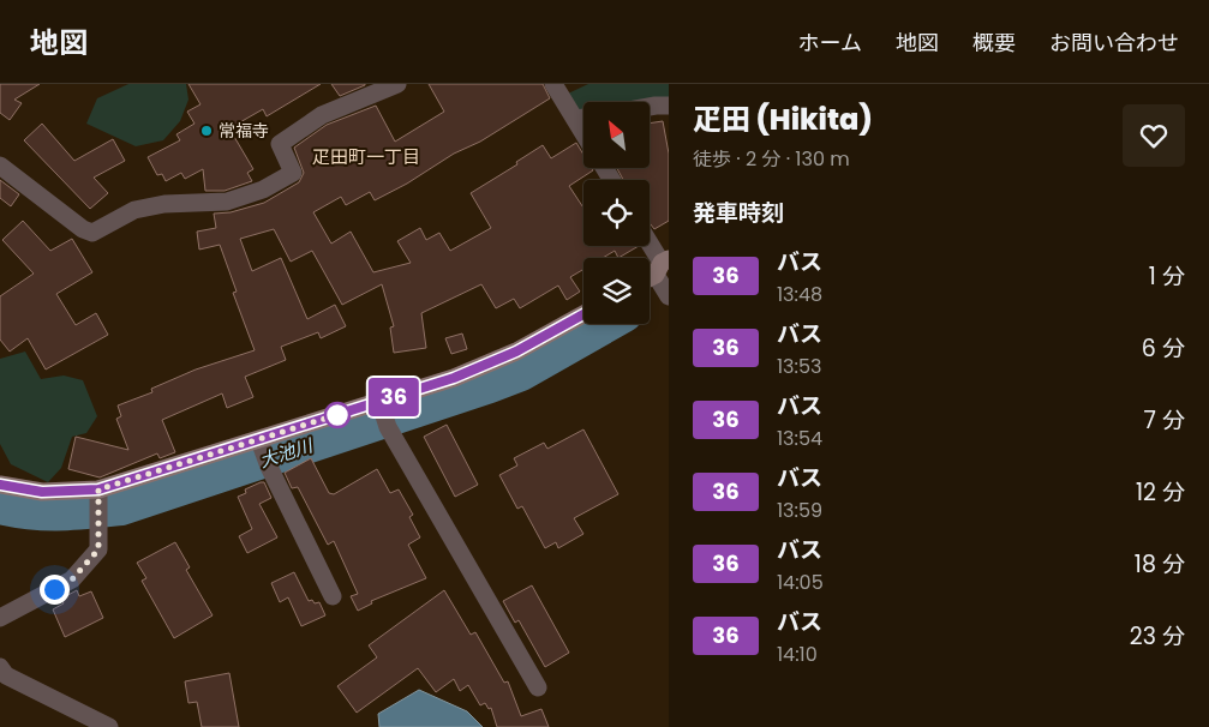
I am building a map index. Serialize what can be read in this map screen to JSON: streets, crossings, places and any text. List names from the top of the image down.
{
  "districts": ["疋田町一丁目"],
  "water": ["大池川"],
  "places": ["常福寺"],
  "lines": ["bus line 36"],
  "north": "top left",
  "page": {
    "header": "地図",
    "nav": [
      "ホーム",
      "地図",
      "概要",
      "お問い合わせ"
    ],
    "on_map": "36",
    "heading": [
      ["疋田 (Hikita)", "徒歩 · 2 分 · 130 m"],
      "発車時刻"
    ],
    "list": [
      {
        "mark": "36",
        "name": "バス",
        "note": "13:48",
        "value": "1 分"
      },
      {
        "mark": "36",
        "name": "バス",
        "note": "13:53",
        "value": "6 分"
      },
      {
        "mark": "36",
        "name": "バス",
        "note": "13:54",
        "value": "7 分"
      },
      {
        "mark": "36",
        "name": "バス",
        "note": "13:59",
        "value": "12 分"
      },
      {
        "mark": "36",
        "name": "バス",
        "note": "14:05",
        "value": "18 分"
      },
      {
        "mark": "36",
        "name": "バス",
        "note": "14:10",
        "value": "23 分"
      }
    ]
  }
}
